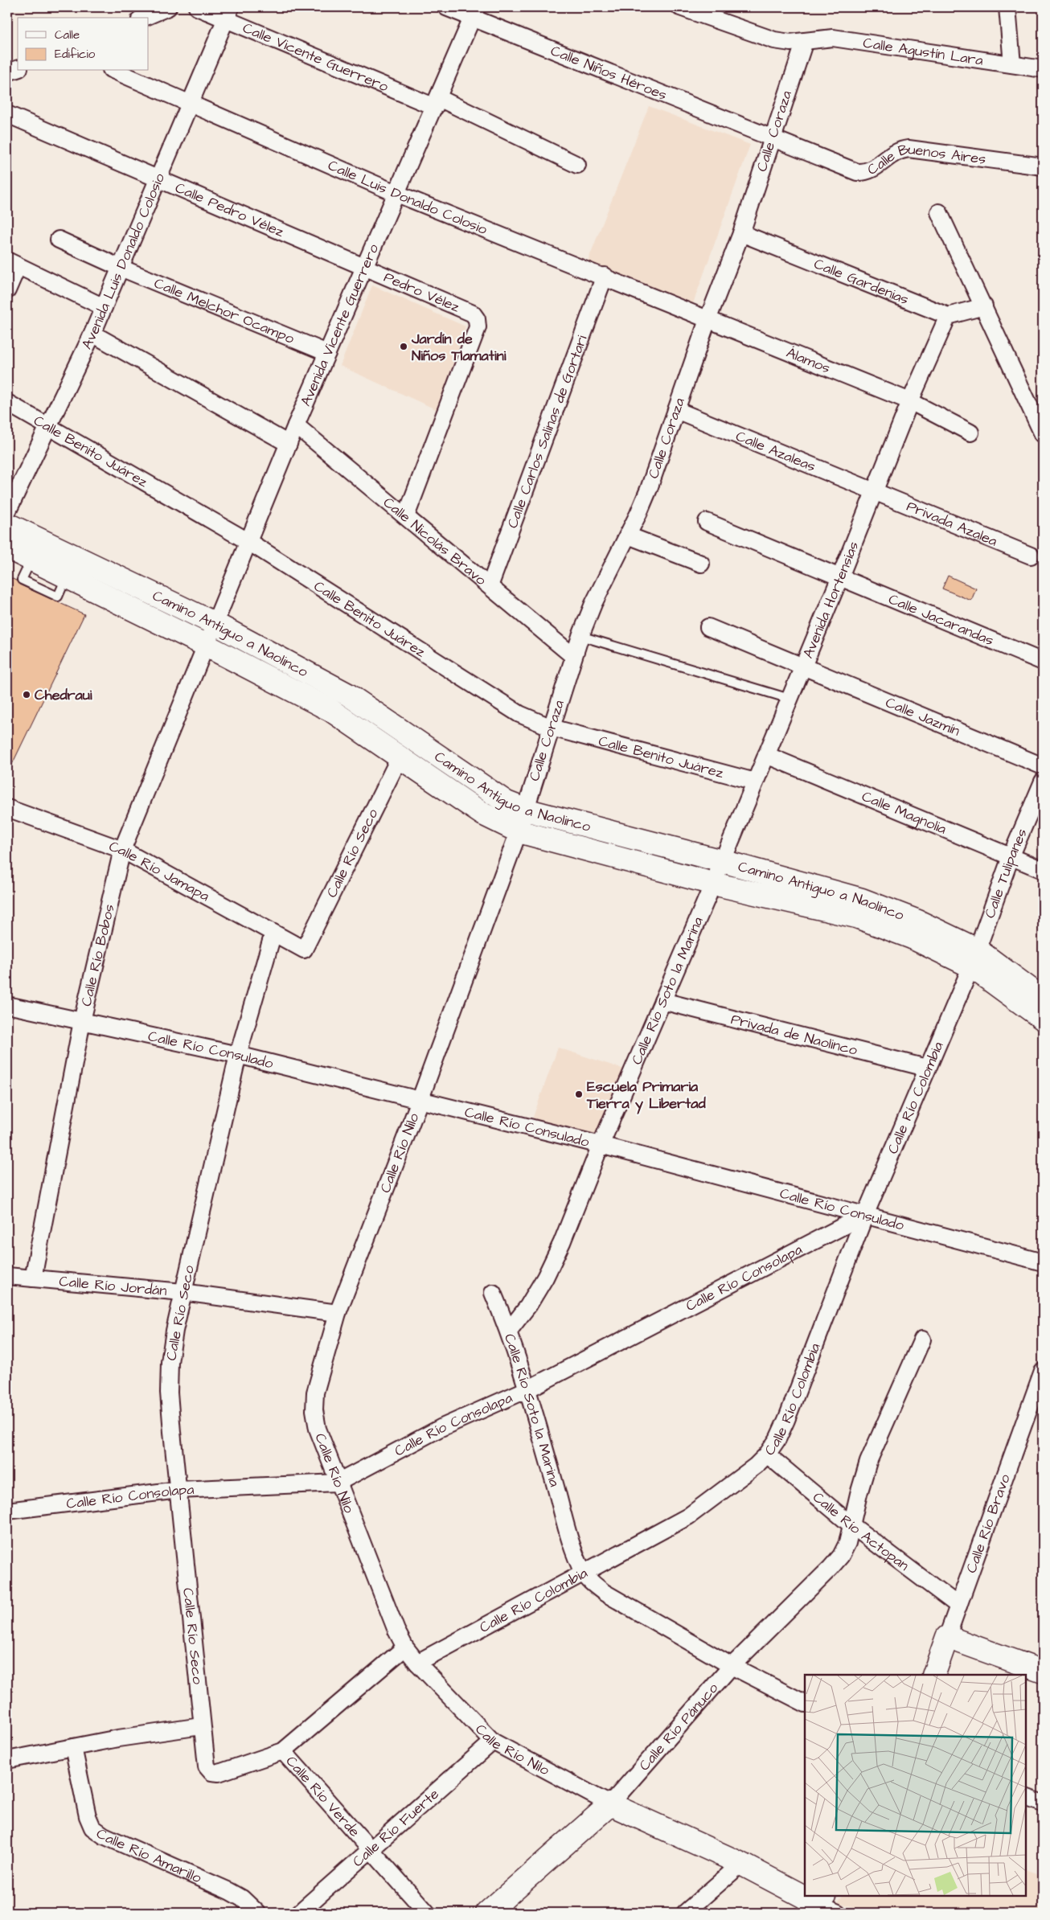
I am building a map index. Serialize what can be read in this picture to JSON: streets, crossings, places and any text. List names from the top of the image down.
{
  "streets": {
    "main road": [
      "Camino Antiguo a Naolinco",
      "Calle Río Nilo",
      "Calle Río Bravo",
      "Calle Río Pánuco"
    ],
    "street": [
      "Calle Agustín Lara",
      "Calle Vicente Guerrero",
      "Calle Niños Héroes",
      "Calle Coraza",
      "Calle Buenos Aires",
      "Calle Luis Donaldo Colosio",
      "Calle Pedro Vélez",
      "Avenida Luis Donaldo Colosio",
      "Calle Gardenias",
      "Pedro Vélez",
      "Calle Melchor Ocampo",
      "Avenida Vicente Guerrero",
      "Álamos",
      "Calle Carlos Salinas de Gortari",
      "Calle Benito Juárez",
      "Calle Azaleas",
      "Privada Azalea",
      "Calle Nicolás Bravo",
      "Avenida Hortensias",
      "Calle Jacarandas",
      "Calle Jazmín",
      "Calle Magnolia",
      "Calle Río Seco",
      "Calle Río Jamapa",
      "Calle Tulipanes",
      "Calle Río Bobos",
      "Calle Río Soto la Marina",
      "Privada de Naolinco",
      "Calle Río Consulado",
      "Calle Río Colombia",
      "Calle Río Consolapa",
      "Calle Río Jordán",
      "Calle Río Actopan",
      "Calle Río Verde",
      "Calle Río Fuerte",
      "Calle Río Amarillo"
    ]
  },
  "crossings": [
    ["Calle Agustín Lara", "Calle Coraza"],
    ["Calle Vicente Guerrero", "Avenida Luis Donaldo Colosio"],
    ["Calle Vicente Guerrero", "Avenida Vicente Guerrero"],
    ["Calle Niños Héroes", "Calle Coraza"],
    ["Calle Niños Héroes", "Calle Buenos Aires"],
    ["Calle Niños Héroes", "Avenida Vicente Guerrero"],
    ["Calle Coraza", "Calle Buenos Aires"],
    ["Calle Coraza", "Calle Luis Donaldo Colosio"],
    ["Calle Coraza", "Calle Gardenias"],
    ["Calle Coraza", "Álamos"],
    ["Calle Coraza", "Calle Benito Juárez"],
    ["Calle Coraza", "Calle Azaleas"],
    ["Calle Coraza", "Calle Nicolás Bravo"],
    ["Calle Coraza", "Camino Antiguo a Naolinco"],
    ["Calle Coraza", "Calle Río Nilo"],
    ["Calle Luis Donaldo Colosio", "Avenida Luis Donaldo Colosio"],
    ["Calle Luis Donaldo Colosio", "Avenida Vicente Guerrero"],
    ["Calle Luis Donaldo Colosio", "Álamos"],
    ["Calle Luis Donaldo Colosio", "Calle Carlos Salinas de Gortari"],
    ["Calle Pedro Vélez", "Avenida Luis Donaldo Colosio"],
    ["Calle Pedro Vélez", "Pedro Vélez"],
    ["Calle Pedro Vélez", "Avenida Vicente Guerrero"],
    ["Avenida Luis Donaldo Colosio", "Calle Melchor Ocampo"],
    ["Avenida Luis Donaldo Colosio", "Calle Benito Juárez"],
    ["Calle Gardenias", "Avenida Hortensias"],
    ["Pedro Vélez", "Avenida Vicente Guerrero"],
    ["Pedro Vélez", "Calle Nicolás Bravo"],
    ["Calle Melchor Ocampo", "Avenida Vicente Guerrero"],
    ["Avenida Vicente Guerrero", "Calle Benito Juárez"],
    ["Avenida Vicente Guerrero", "Calle Nicolás Bravo"],
    ["Avenida Vicente Guerrero", "Camino Antiguo a Naolinco"],
    ["Avenida Vicente Guerrero", "Calle Río Bobos"],
    ["Álamos", "Avenida Hortensias"],
    ["Calle Carlos Salinas de Gortari", "Calle Nicolás Bravo"],
    ["Calle Benito Juárez", "Avenida Hortensias"],
    ["Calle Azaleas", "Privada Azalea"],
    ["Calle Azaleas", "Avenida Hortensias"],
    ["Privada Azalea", "Avenida Hortensias"],
    ["Avenida Hortensias", "Calle Jacarandas"],
    ["Avenida Hortensias", "Camino Antiguo a Naolinco"],
    ["Avenida Hortensias", "Calle Jazmín"],
    ["Avenida Hortensias", "Calle Magnolia"],
    ["Avenida Hortensias", "Calle Río Soto la Marina"],
    ["Camino Antiguo a Naolinco", "Calle Río Seco"],
    ["Camino Antiguo a Naolinco", "Calle Tulipanes"],
    ["Camino Antiguo a Naolinco", "Calle Río Bobos"],
    ["Camino Antiguo a Naolinco", "Calle Río Soto la Marina"],
    ["Camino Antiguo a Naolinco", "Calle Río Colombia"],
    ["Camino Antiguo a Naolinco", "Calle Río Nilo"],
    ["Calle Magnolia", "Calle Tulipanes"],
    ["Calle Río Seco", "Calle Río Jamapa"],
    ["Calle Río Seco", "Calle Río Consulado"],
    ["Calle Río Seco", "Calle Río Consolapa"],
    ["Calle Río Seco", "Calle Río Jordán"],
    ["Calle Río Seco", "Calle Río Verde"],
    ["Calle Río Jamapa", "Calle Río Bobos"],
    ["Calle Tulipanes", "Calle Río Colombia"],
    ["Calle Río Bobos", "Calle Río Consulado"],
    ["Calle Río Bobos", "Calle Río Jordán"],
    ["Calle Río Soto la Marina", "Privada de Naolinco"],
    ["Calle Río Soto la Marina", "Calle Río Consulado"],
    ["Calle Río Soto la Marina", "Calle Río Colombia"],
    ["Calle Río Soto la Marina", "Calle Río Consolapa"],
    ["Calle Río Soto la Marina", "Calle Río Pánuco"],
    ["Privada de Naolinco", "Calle Río Colombia"],
    ["Calle Río Consulado", "Calle Río Colombia"],
    ["Calle Río Consulado", "Calle Río Nilo"],
    ["Calle Río Consulado", "Calle Río Consolapa"],
    ["Calle Río Colombia", "Calle Río Nilo"],
    ["Calle Río Colombia", "Calle Río Consolapa"],
    ["Calle Río Colombia", "Calle Río Actopan"],
    ["Calle Río Nilo", "Calle Río Consolapa"],
    ["Calle Río Nilo", "Calle Río Jordán"],
    ["Calle Río Nilo", "Calle Río Pánuco"],
    ["Calle Río Nilo", "Calle Río Fuerte"],
    ["Calle Río Bravo", "Calle Río Actopan"],
    ["Calle Río Actopan", "Calle Río Pánuco"],
    ["Calle Río Verde", "Calle Río Fuerte"]
  ],
  "places": ["Jardín de Niños Tlamatini", "Chedraui", "Escuela Primaria Tierra y Libertad"],
  "legend": ["Calle", "Edificio"]
}
